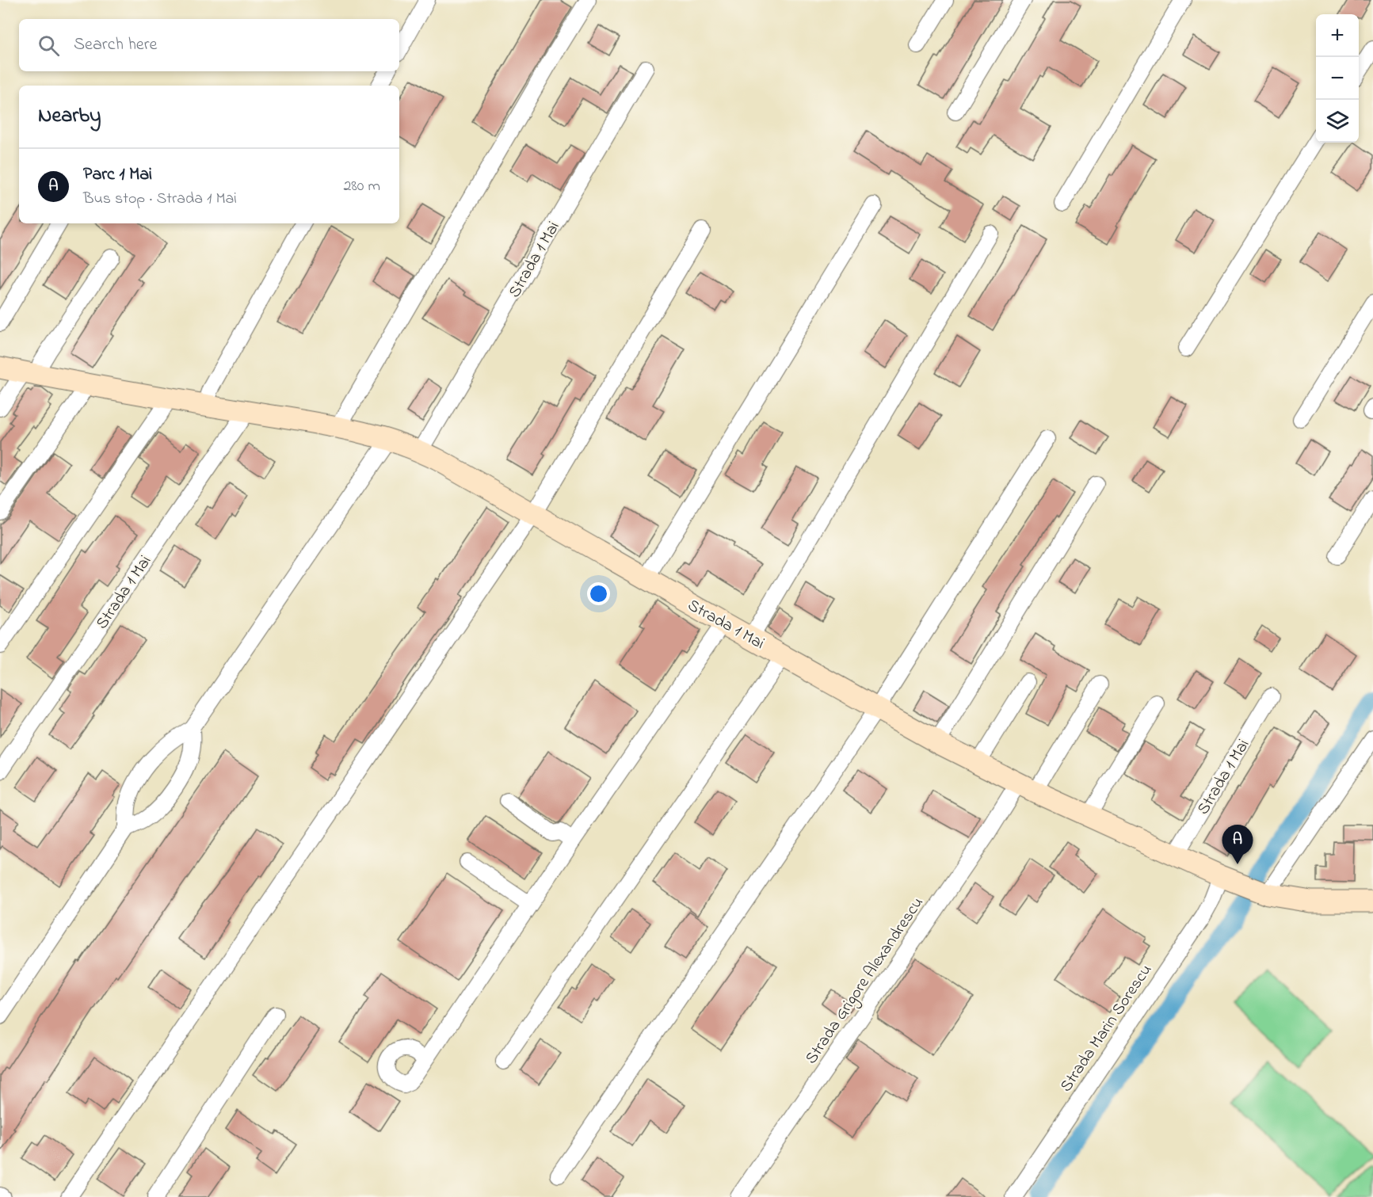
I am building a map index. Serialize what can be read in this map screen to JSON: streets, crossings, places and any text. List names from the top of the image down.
{
  "streets": {
    "street": ["Strada 1 Mai", "Strada Grigore Alexandrescu", "Strada Marin Sorescu"]
  },
  "crossings": [
    ["Strada 1 Mai", "Strada Grigore Alexandrescu"],
    ["Strada 1 Mai", "Strada Marin Sorescu"]
  ],
  "page": {
    "map_buttons": ["+", "−"],
    "search": "Search here",
    "heading": "Nearby",
    "list": [
      {
        "mark": "A",
        "name": "Parc 1 Mai",
        "note": "Bus stop · Strada 1 Mai",
        "value": "280 m"
      }
    ],
    "pins": "A"
  }
}
